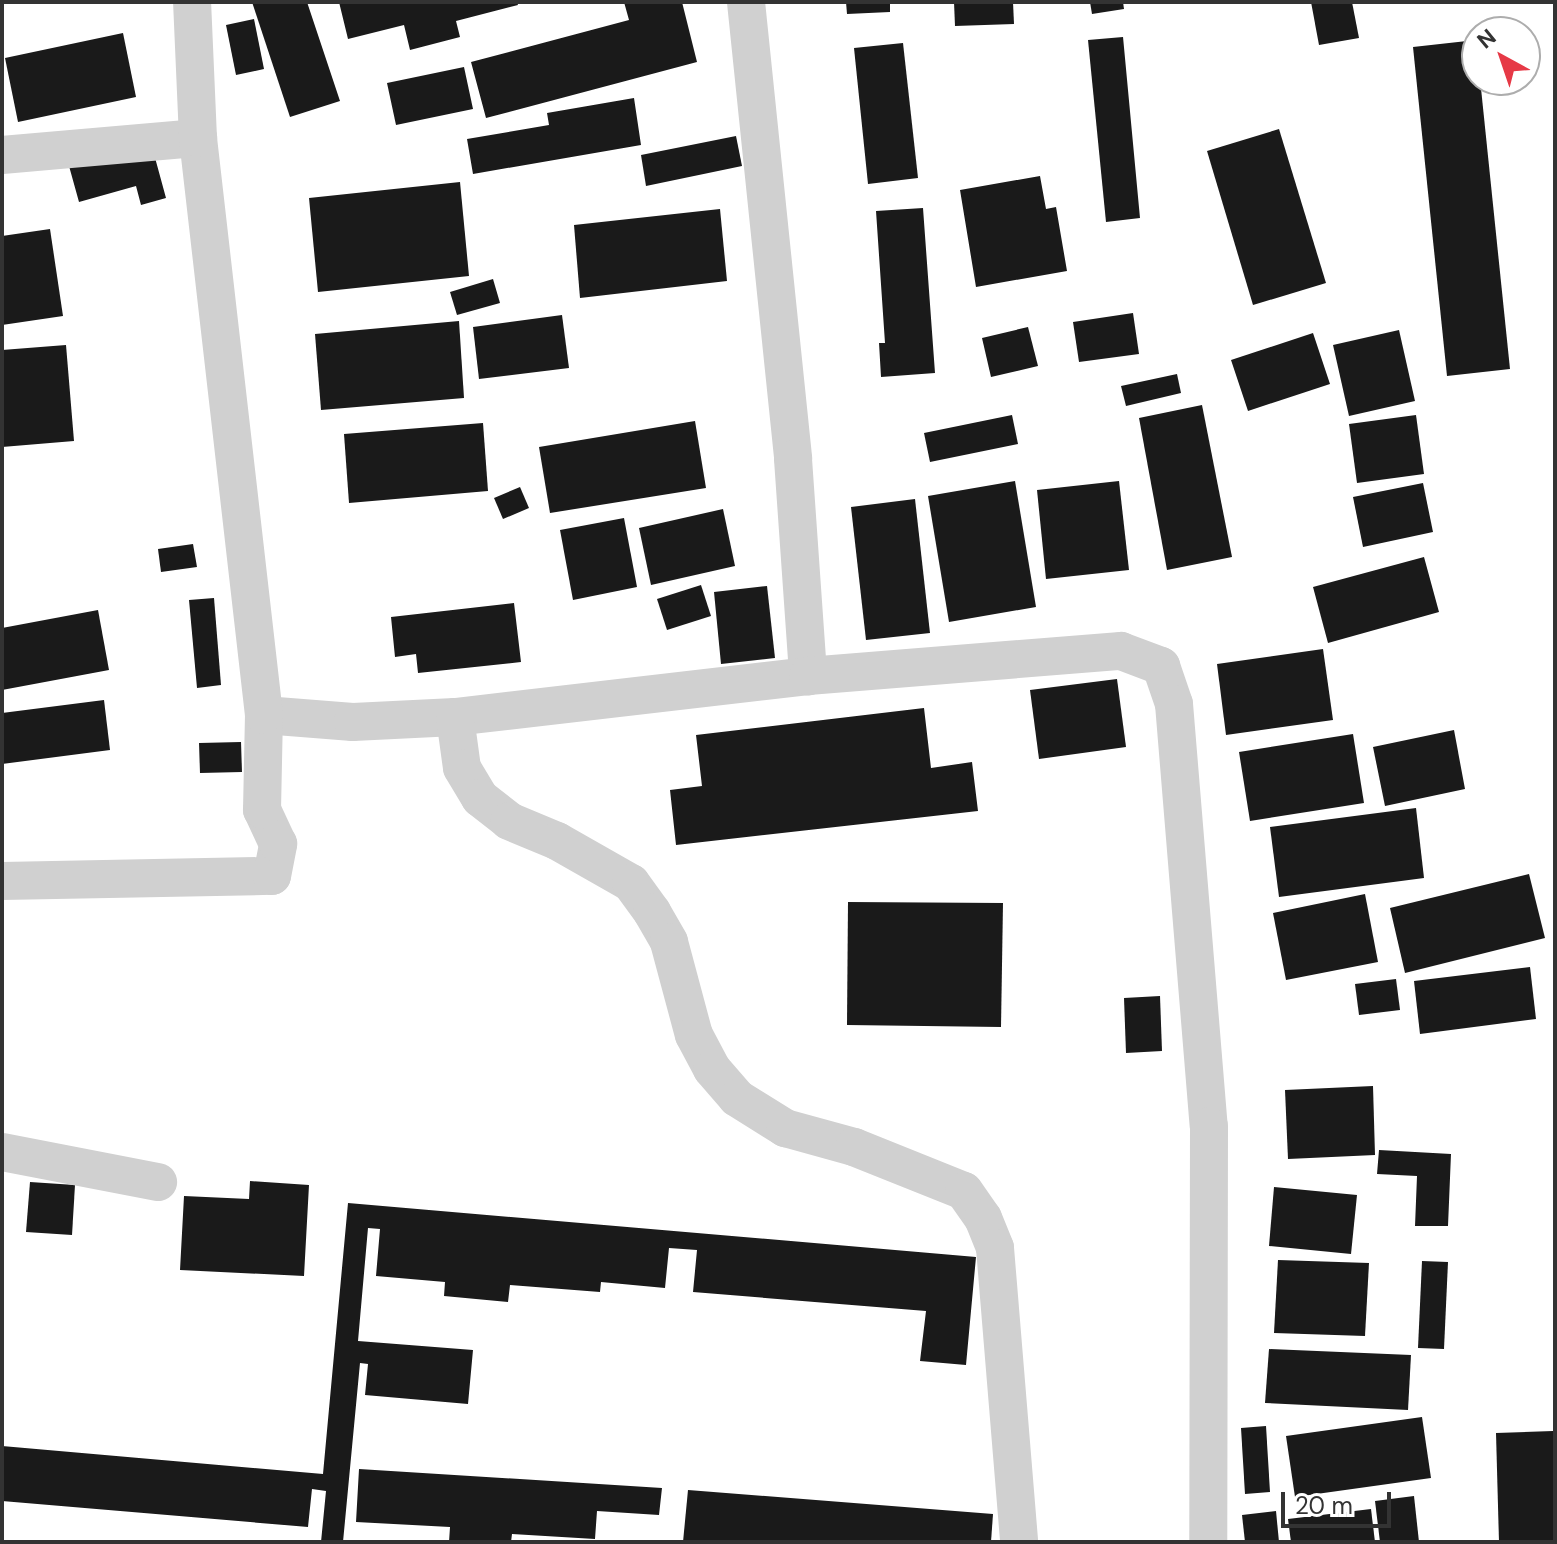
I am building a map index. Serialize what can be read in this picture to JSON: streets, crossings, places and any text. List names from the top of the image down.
{
  "scale_bar": "20 m",
  "north": "top left"
}
